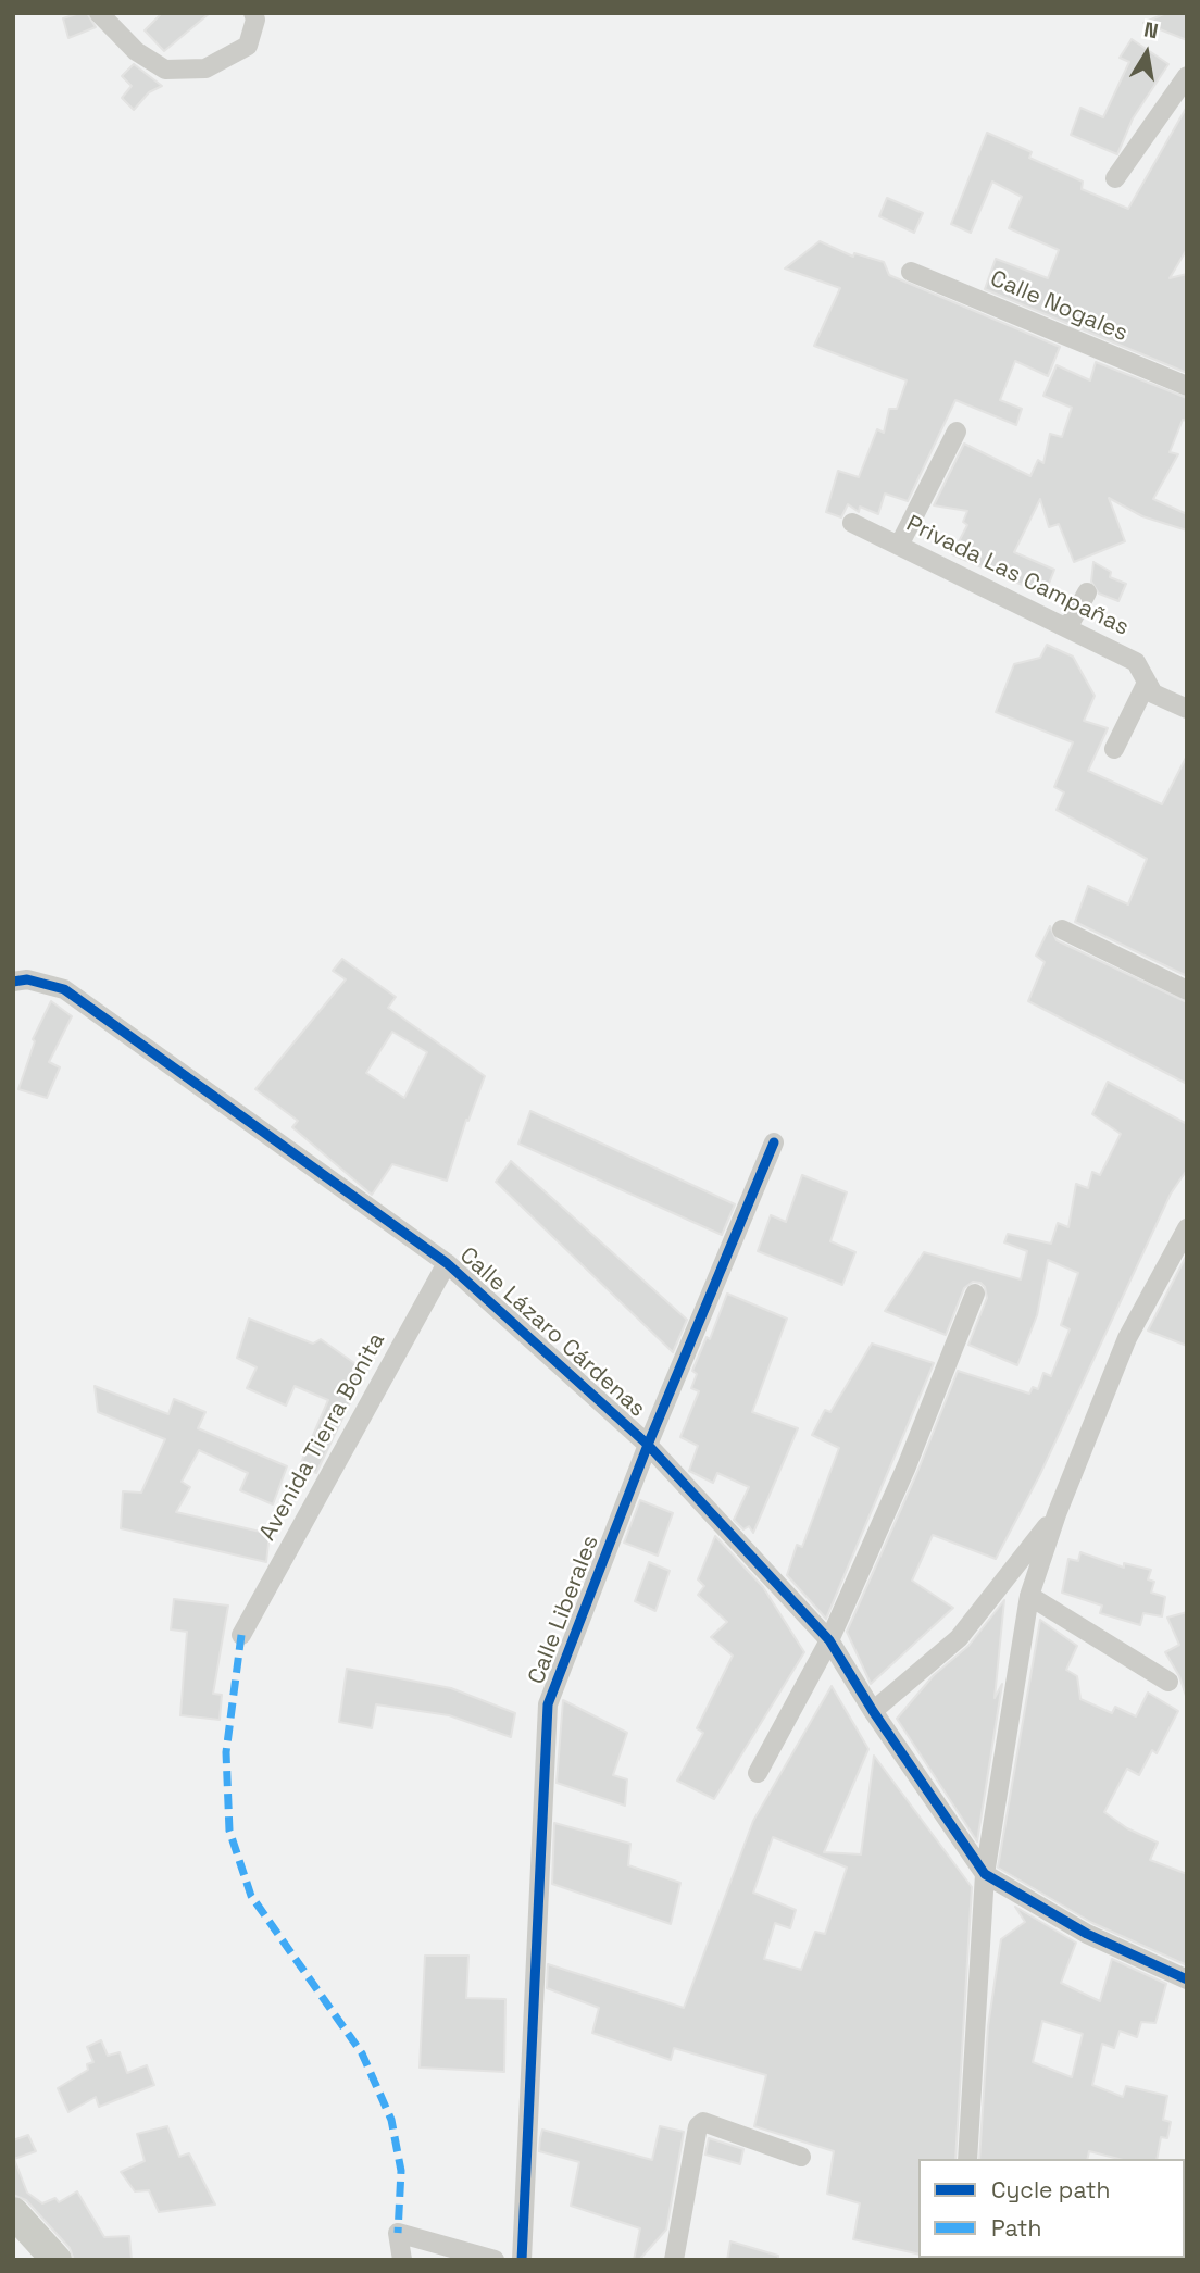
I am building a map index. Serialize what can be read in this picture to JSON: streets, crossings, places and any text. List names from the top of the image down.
{
  "streets": {
    "street": [
      "Calle Nogales",
      "Privada Las Campañas",
      "Calle Lázaro Cárdenas",
      "Avenida Tierra Bonita",
      "Calle Liberales"
    ]
  },
  "crossings": [
    ["Calle Lázaro Cárdenas", "Avenida Tierra Bonita"],
    ["Calle Lázaro Cárdenas", "Calle Liberales"]
  ],
  "legend": ["Cycle path", "Path"],
  "north": "top"
}
